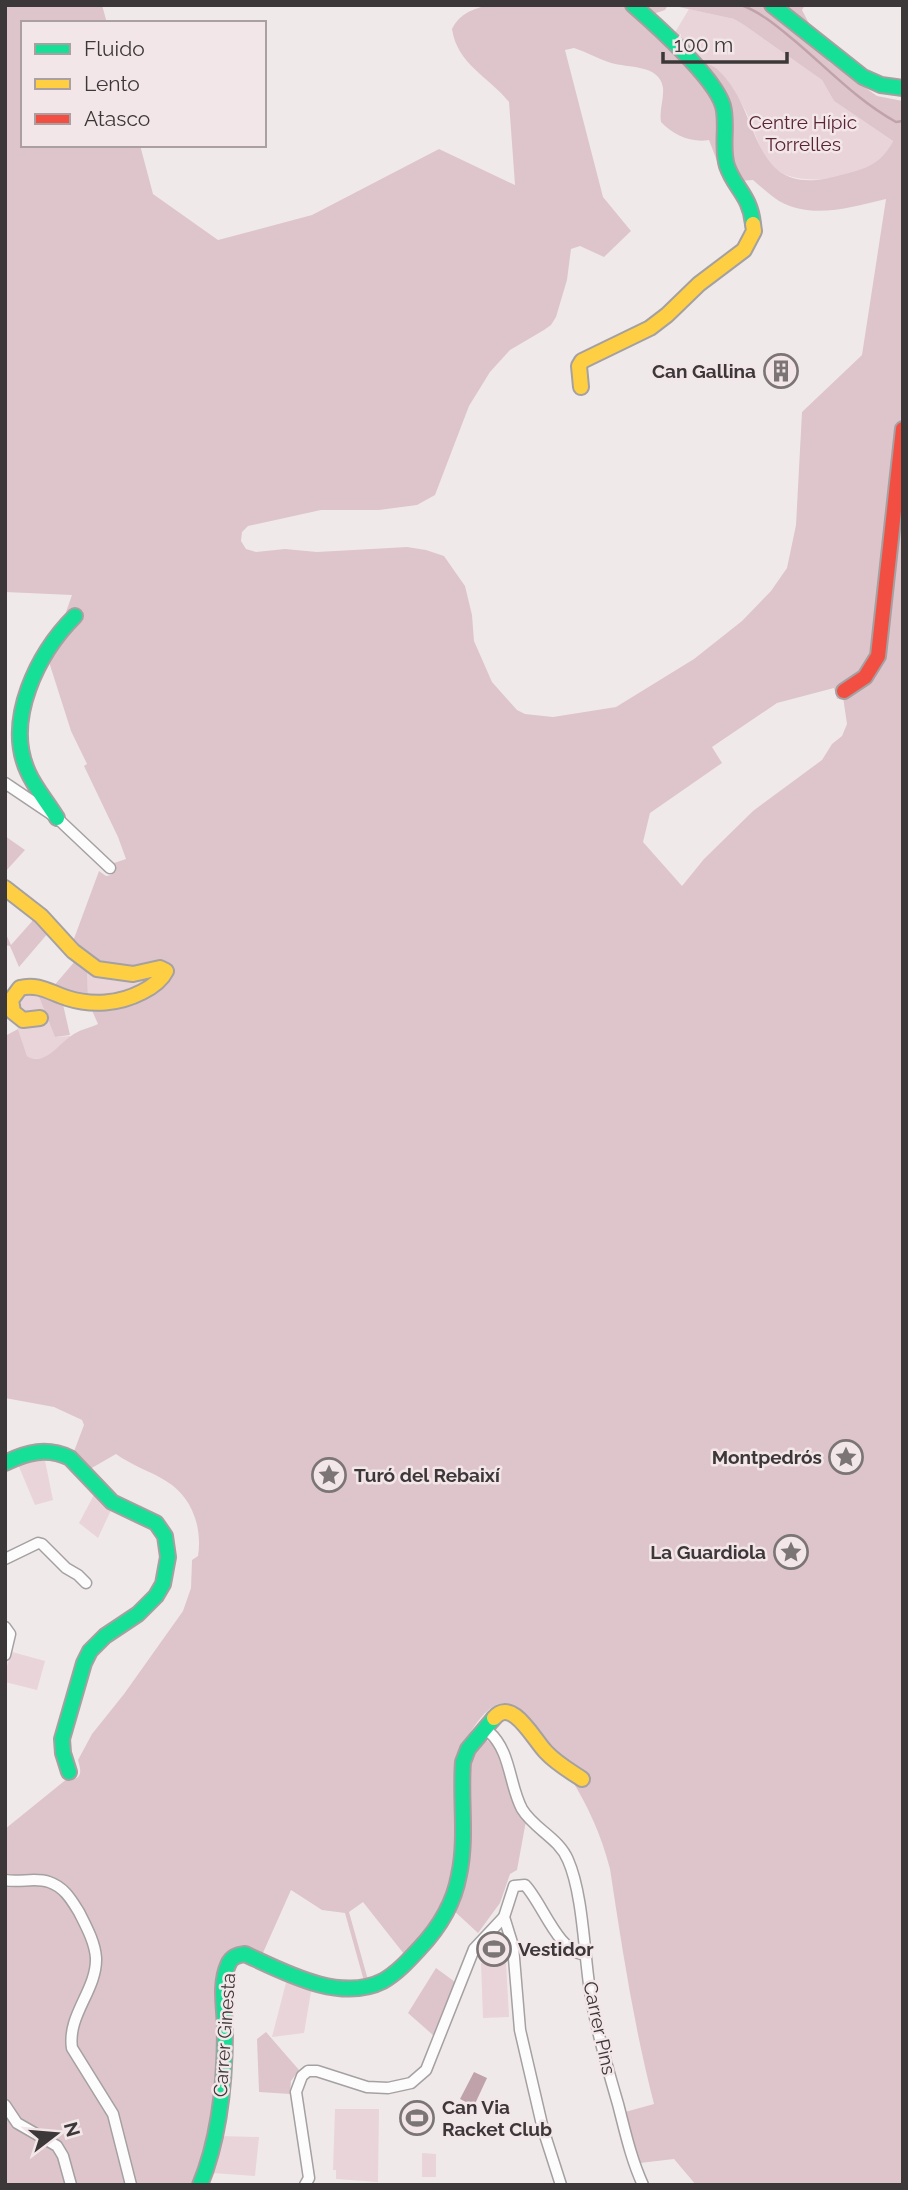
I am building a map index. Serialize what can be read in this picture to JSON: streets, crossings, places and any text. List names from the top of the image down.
{
  "streets": {
    "street": ["Carrer Pins", "Carrer Ginesta"]
  },
  "crossings": [
    ["Carrer Pins", "Carrer Ginesta"]
  ],
  "parks": ["Centre Hípic Torrelles"],
  "places": {
    "building": ["Can Gallina"],
    "place": ["Montpedrós", "Turó del Rebaixí", "La Guardiola"],
    "sports": ["Vestidor", "Can Via Racket Club"]
  },
  "legend": ["Fluido", "Lento", "Atasco"],
  "scale_bar": "100 m",
  "north": "right"
}
